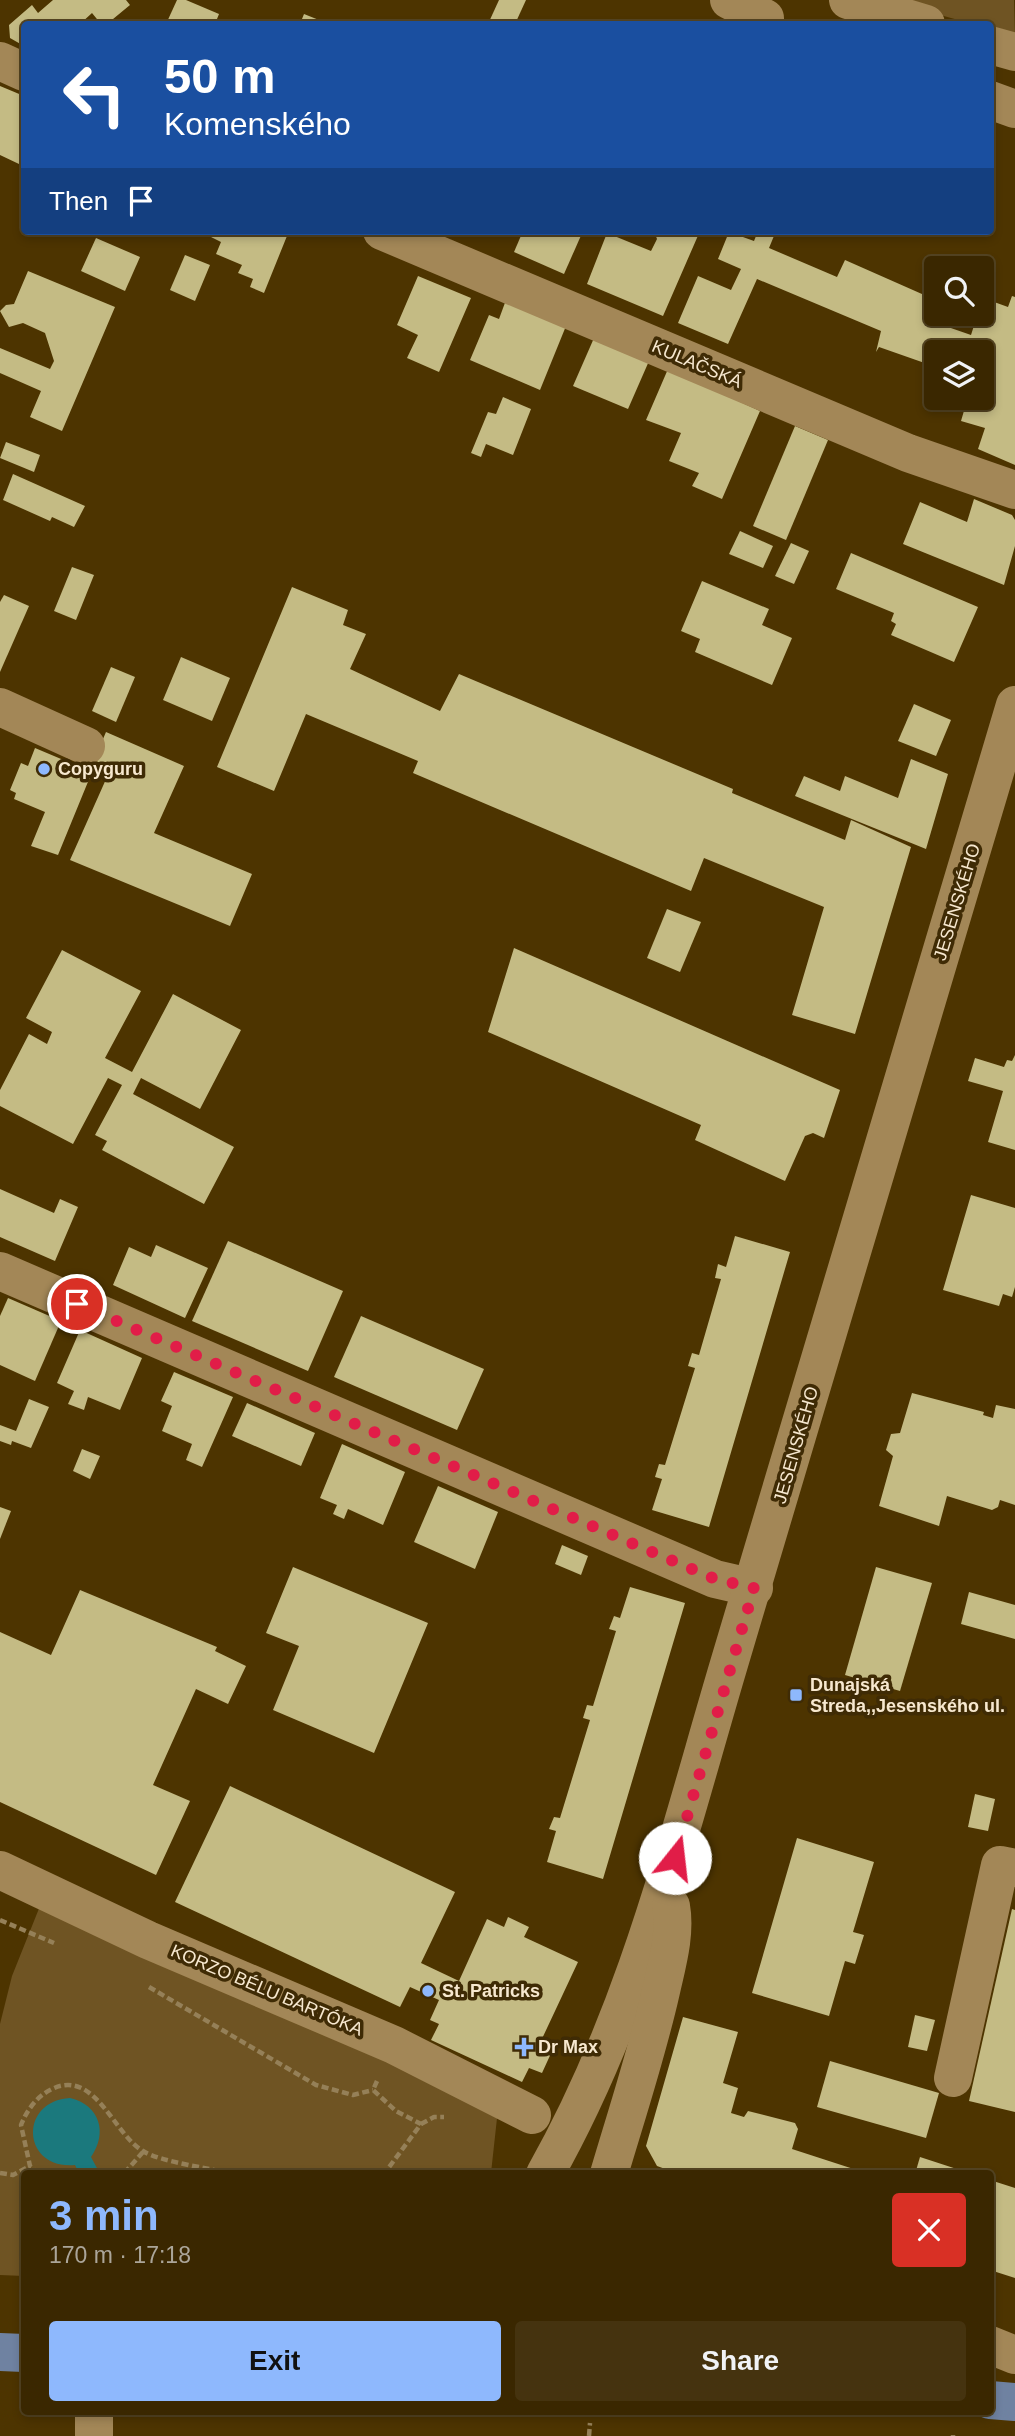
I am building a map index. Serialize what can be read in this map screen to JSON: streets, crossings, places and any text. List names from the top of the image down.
{
  "streets": {
    "street": ["KULAČSKÁ", "JESENSKÉHO", "KORZO BÉLU BARTÓKA"]
  },
  "places": {
    "other": ["Copyguru", "St. Patricks"],
    "transit": ["Dunajská Streda,,Jesenského ul."],
    "health": ["Dr Max"]
  },
  "page": {
    "turn": ["50 m", "Komenského"],
    "then": "Then",
    "heading": ["3 min", "170 m · 17:18"],
    "buttons": ["Exit", "Share"]
  }
}
